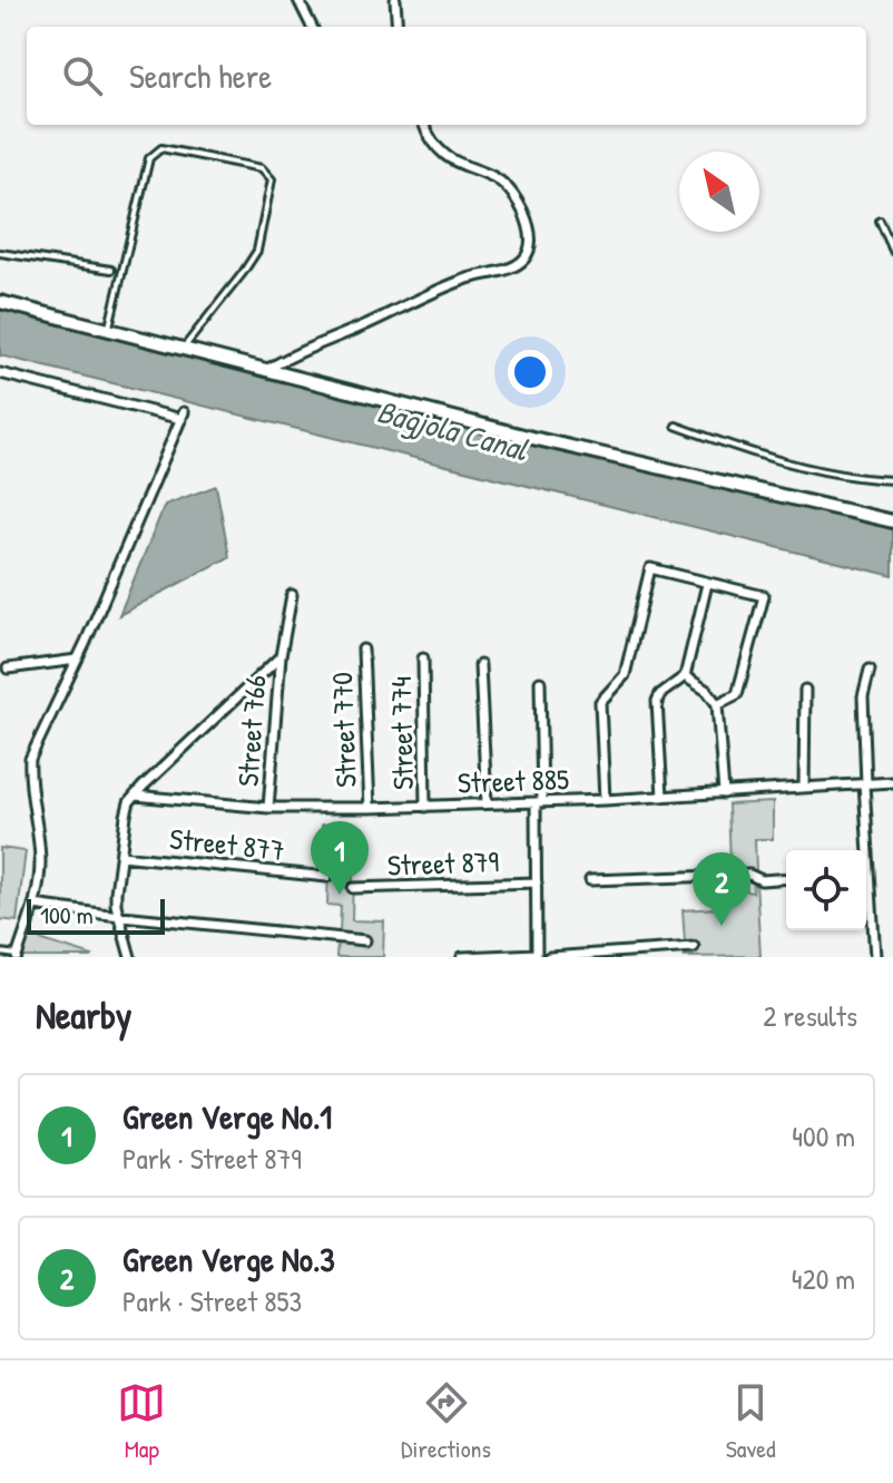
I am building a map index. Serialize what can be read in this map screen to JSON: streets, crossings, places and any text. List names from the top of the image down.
{
  "streets": {
    "street": [
      "Street 770",
      "Street 766",
      "Street 774",
      "Street 885",
      "Street 877",
      "Street 879"
    ]
  },
  "crossings": [
    ["Street 770", "Street 885"],
    ["Street 766", "Street 885"],
    ["Street 774", "Street 885"]
  ],
  "water": ["Bagjola Canal"],
  "scale_bar": "100 m",
  "north": "top left",
  "page": {
    "search": "Search here",
    "pins": ["1", "2"],
    "scale": "100 m",
    "heading": ["Nearby", "2 results"],
    "list": [
      {
        "mark": "1",
        "name": "Green Verge No.1",
        "note": "Park · Street 879",
        "value": "400 m"
      },
      {
        "mark": "2",
        "name": "Green Verge No.3",
        "note": "Park · Street 853",
        "value": "420 m"
      }
    ],
    "nav": ["Map", "Directions", "Saved"]
  }
}
